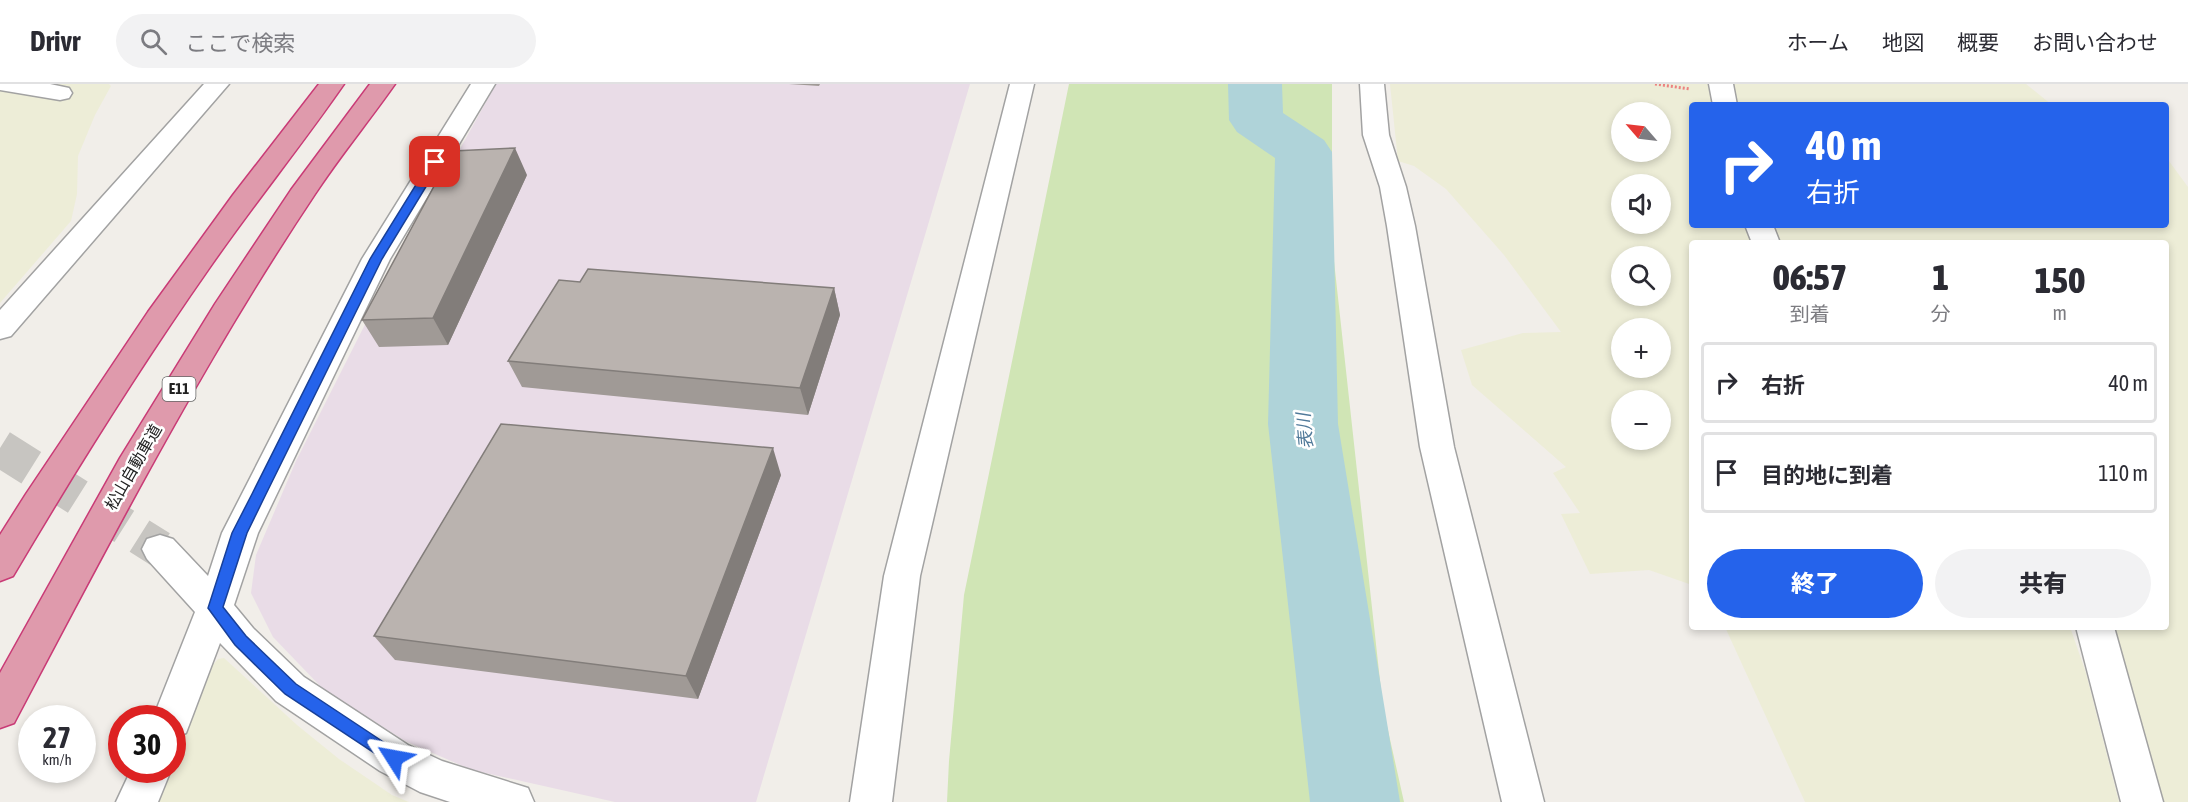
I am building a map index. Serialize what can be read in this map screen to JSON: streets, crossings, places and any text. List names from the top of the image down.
{
  "streets": {
    "highway": ["E11", "松山自動車道"]
  },
  "water": ["表川"],
  "north": "top left",
  "page": {
    "header": "Drivr",
    "search": "ここで検索",
    "nav": [
      "ホーム",
      "地図",
      "概要",
      "お問い合わせ"
    ],
    "map_buttons": ["+", "−"],
    "turn": ["40 m", "右折"],
    "eta": [
      "06:57",
      "到着",
      "1",
      "分",
      "150",
      "m"
    ],
    "list": [
      {
        "name": "右折",
        "value": "40 m"
      },
      {
        "name": "目的地に到着",
        "value": "110 m"
      }
    ],
    "buttons": ["終了", "共有"],
    "speed": "27 km/h",
    "limit": "30"
  }
}
